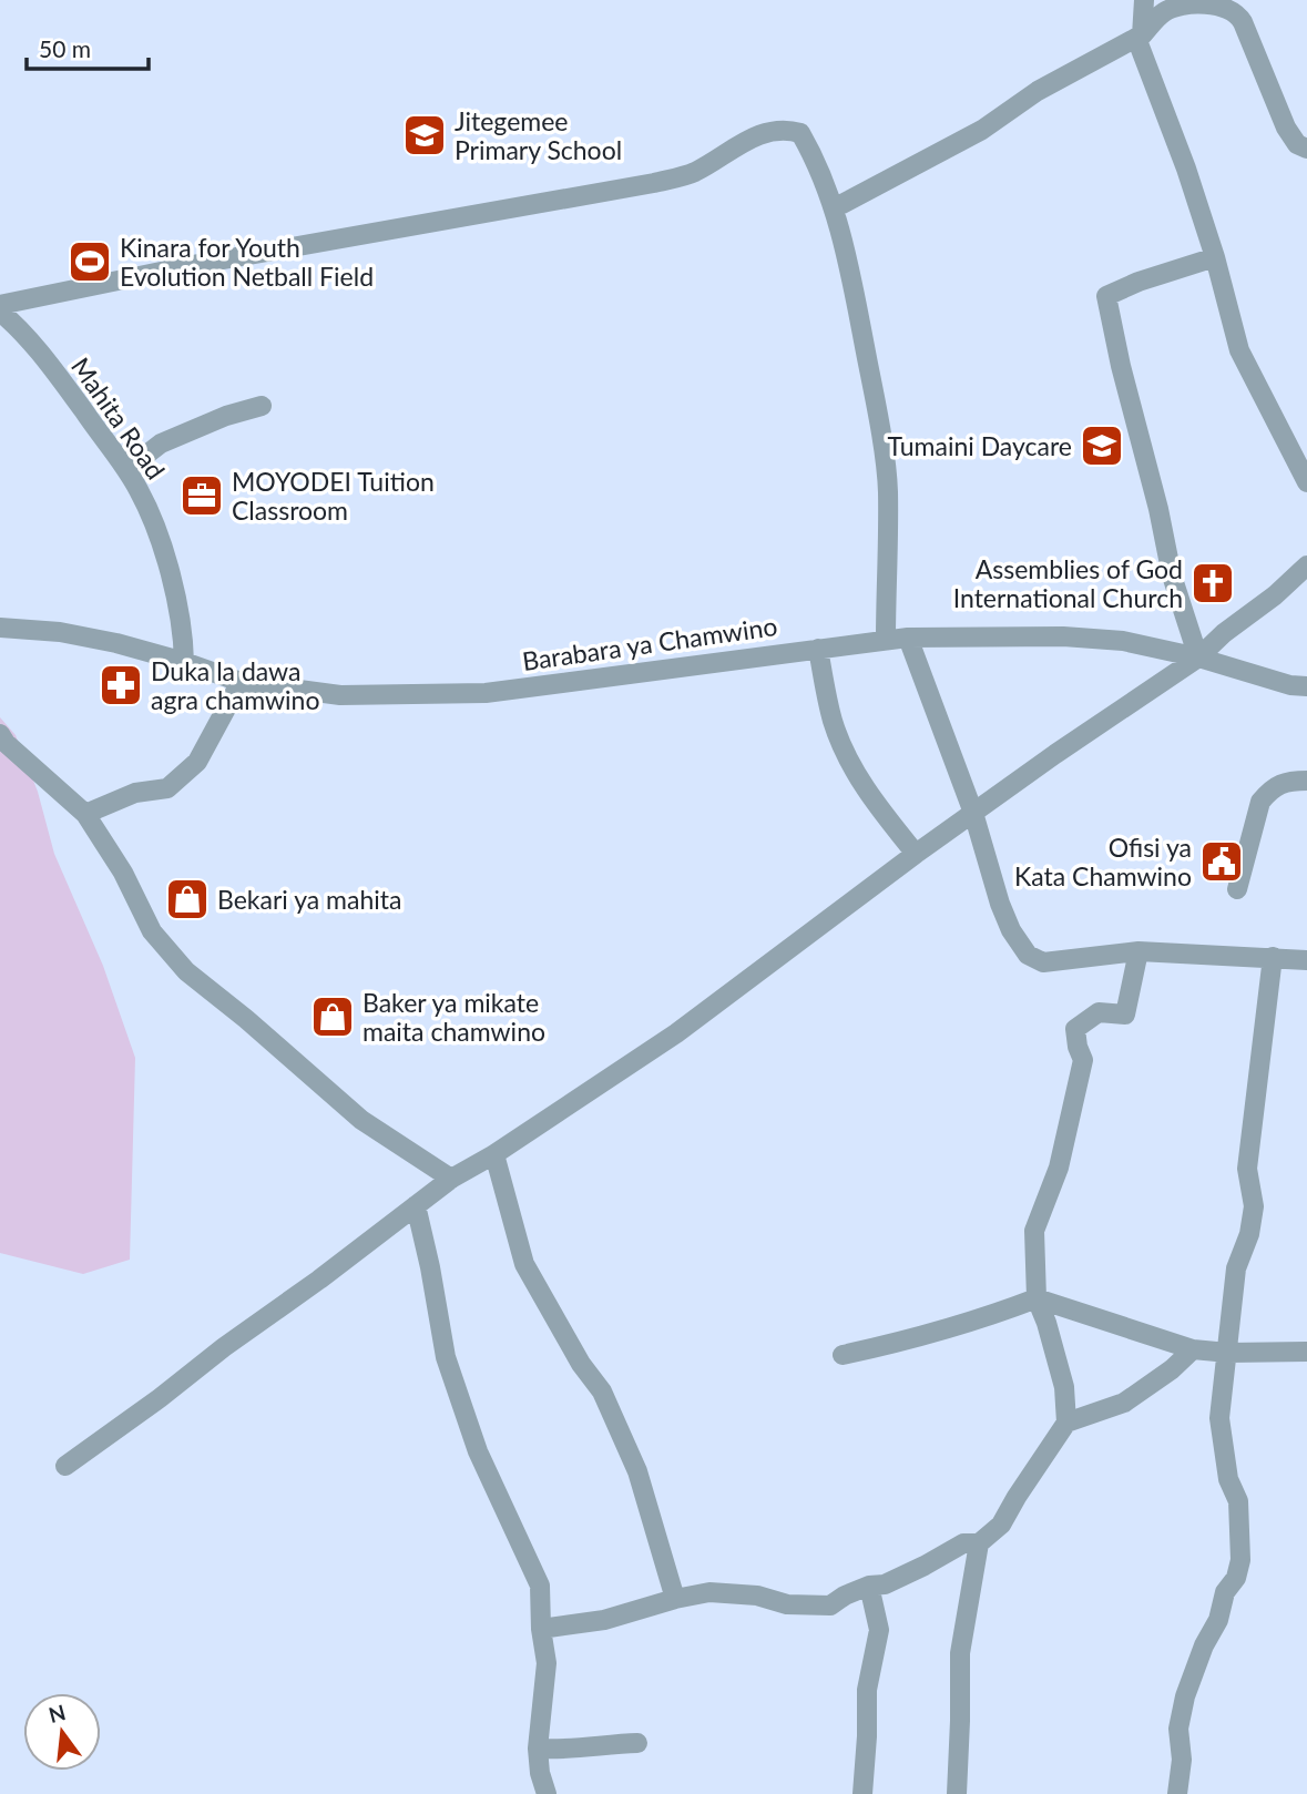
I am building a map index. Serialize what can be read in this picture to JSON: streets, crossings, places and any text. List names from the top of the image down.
{
  "streets": {
    "street": ["Mahita Road", "Barabara ya Chamwino"]
  },
  "crossings": [
    ["Mahita Road", "Barabara ya Chamwino"]
  ],
  "places": {
    "school or university": ["Jitegemee Primary School", "Tumaini Daycare"],
    "sports": ["Kinara for Youth Evolution Netball Field"],
    "office": ["MOYODEI Tuition Classroom"],
    "church": ["Assemblies of God International Church"],
    "pharmacy": ["Duka la dawa agra chamwino"],
    "public building": ["Ofisi ya Kata Chamwino"],
    "shop": ["Bekari ya mahita", "Baker ya mikate maita chamwino"]
  },
  "scale_bar": "50 m",
  "north": "top"
}
